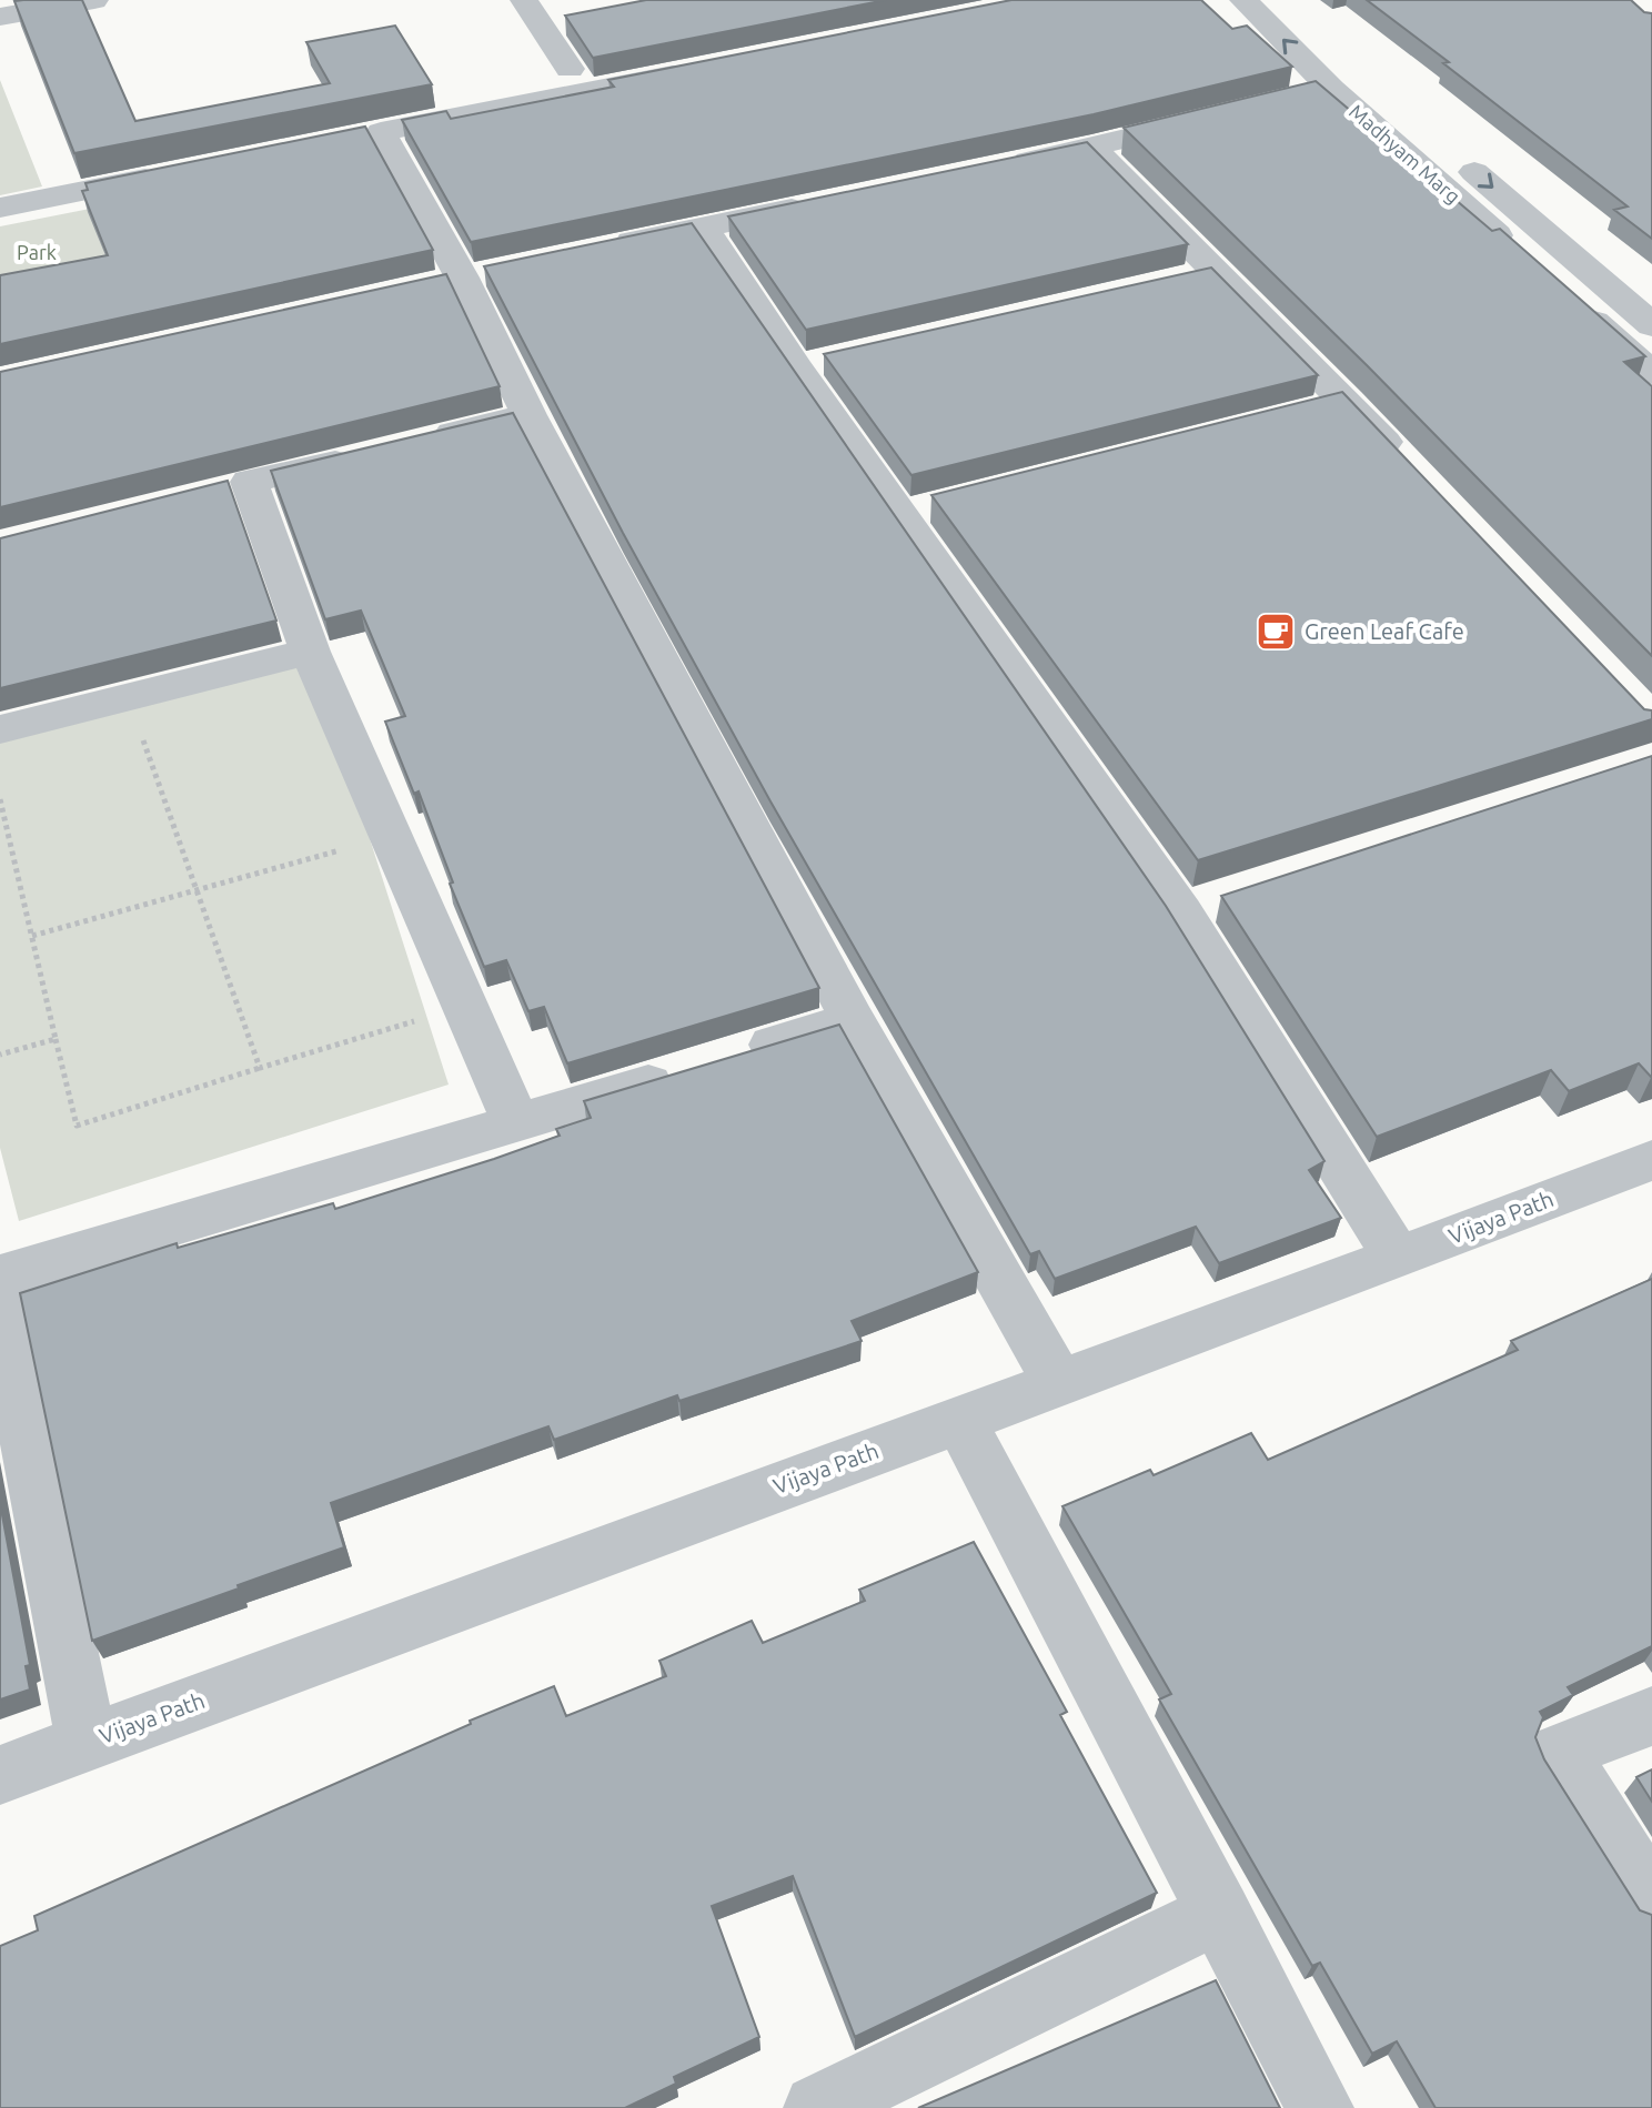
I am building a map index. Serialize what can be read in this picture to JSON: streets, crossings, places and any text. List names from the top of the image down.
{
  "streets": {
    "street": ["Madhyam Marg", "Vijaya Path"]
  },
  "parks": ["Park"],
  "places": {
    "cafe": ["Green Leaf Cafe"]
  }
}
